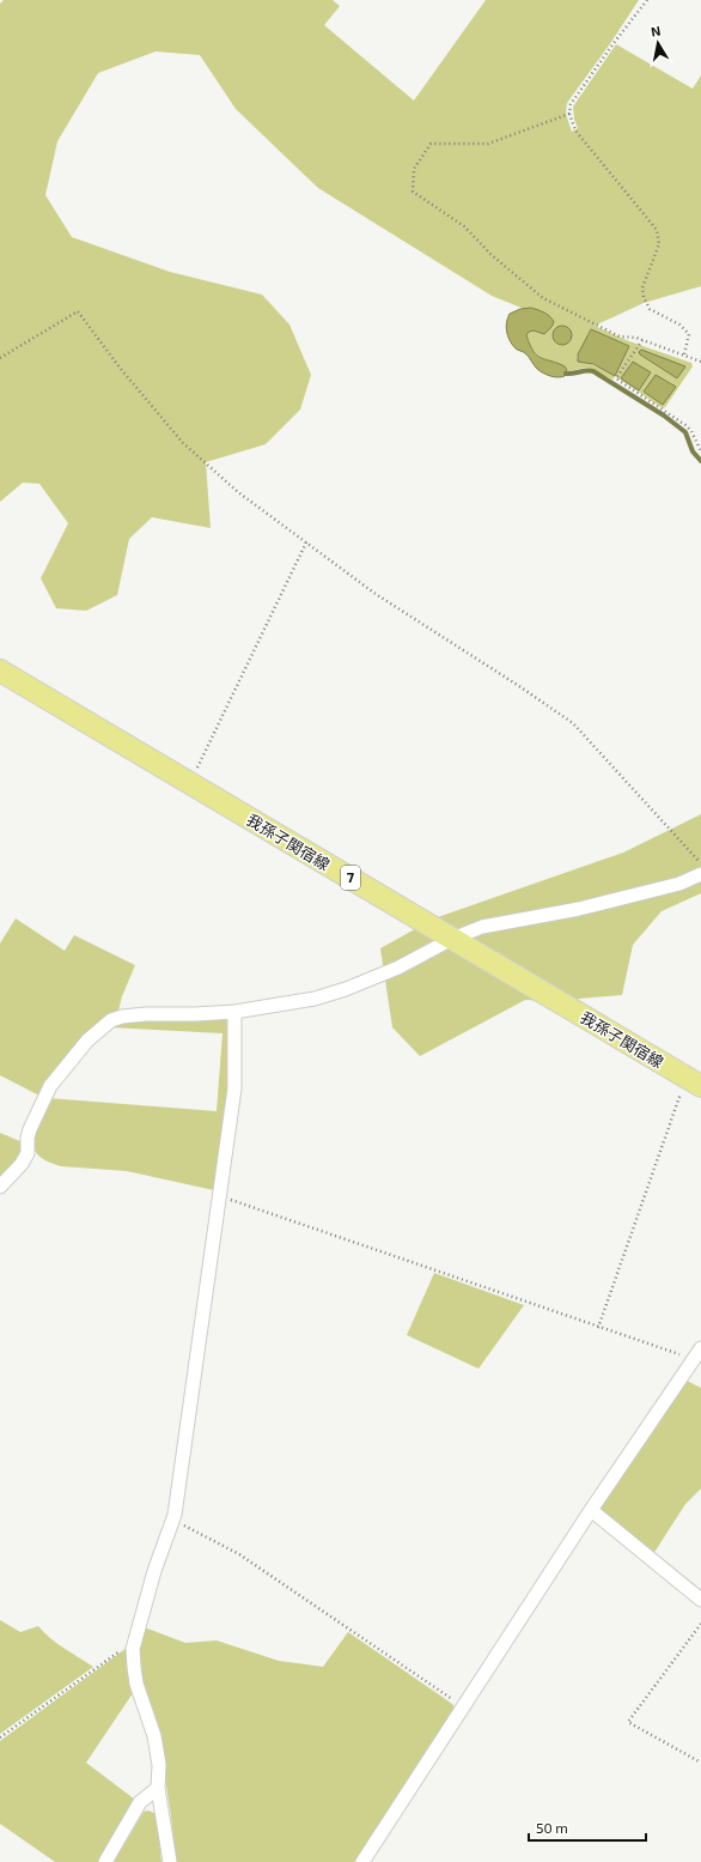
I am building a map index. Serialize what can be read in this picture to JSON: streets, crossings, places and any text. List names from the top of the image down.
{
  "streets": {
    "main road": ["我孫子関宿線", "7"]
  },
  "scale_bar": "50 m",
  "north": "top"
}
